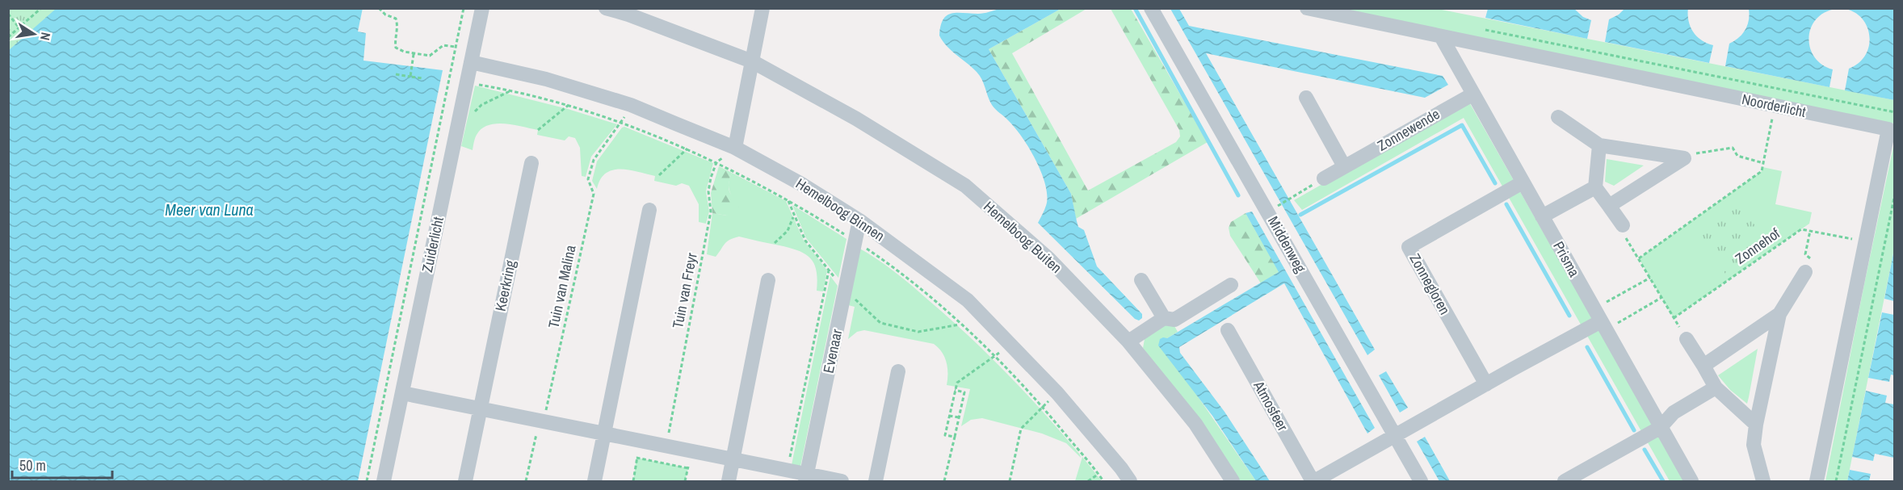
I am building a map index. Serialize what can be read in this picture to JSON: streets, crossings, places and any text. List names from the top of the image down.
{
  "streets": {
    "street": [
      "Noorderlicht",
      "Zonnewende",
      "Hemelboog Binnen",
      "Hemelboog Buiten",
      "Zuiderlicht",
      "Middenweg",
      "Prisma",
      "Zonnegloren",
      "Keerkring",
      "Evenaar",
      "Atmosfeer"
    ],
    "path": ["Zonnehof", "Tuin van Malina", "Tuin van Freyr"]
  },
  "crossings": [
    ["Noorderlicht", "Zonnehof"],
    ["Noorderlicht", "Prisma"],
    ["Zonnewende", "Prisma"],
    ["Hemelboog Binnen", "Zuiderlicht"],
    ["Hemelboog Binnen", "Tuin van Malina"],
    ["Hemelboog Binnen", "Evenaar"],
    ["Middenweg", "Atmosfeer"],
    ["Prisma", "Zonnegloren"]
  ],
  "water": ["Meer van Luna"],
  "scale_bar": "50 m",
  "north": "right"
}
